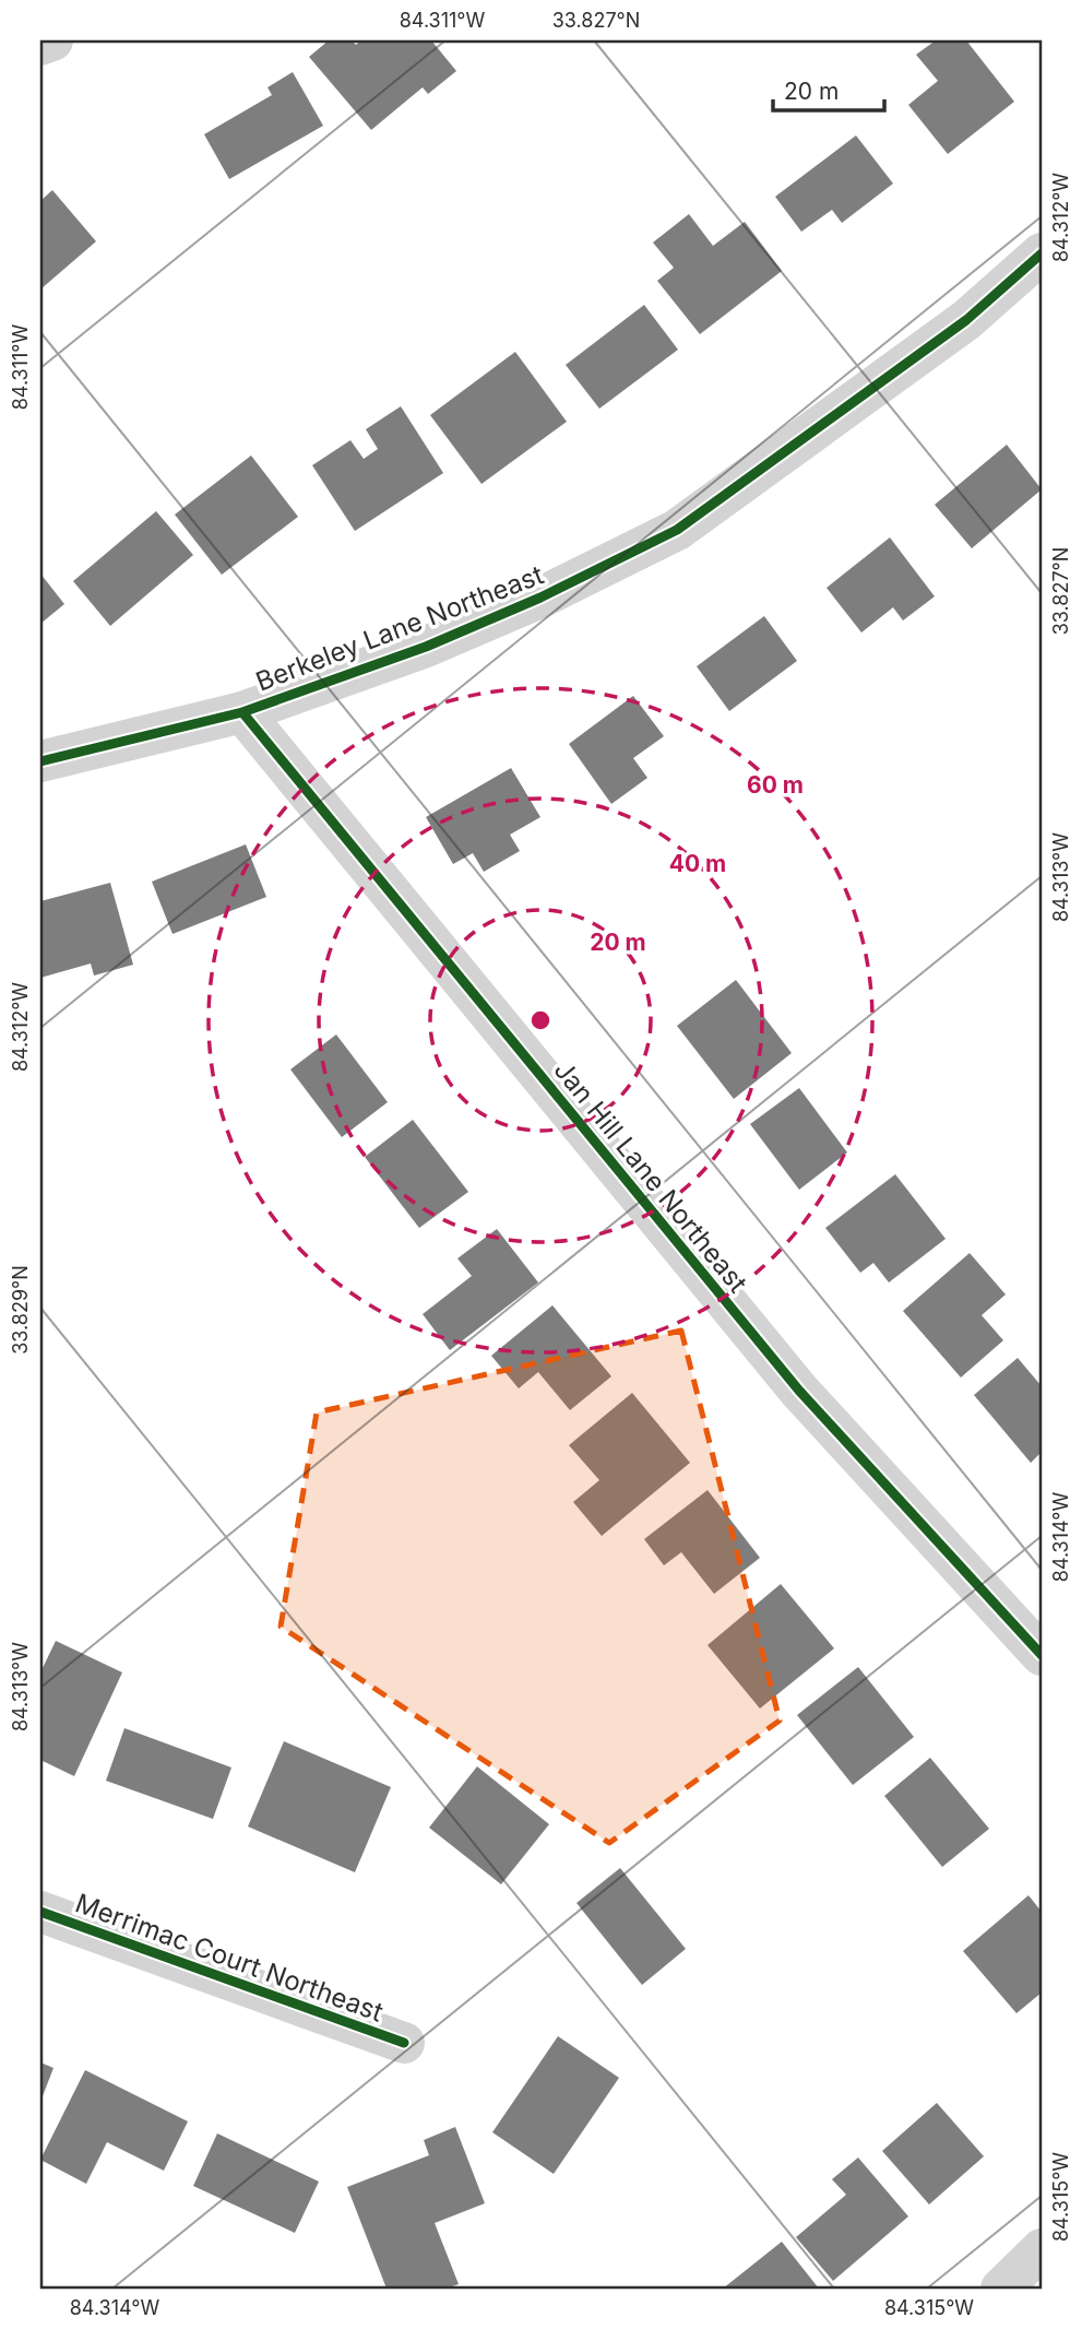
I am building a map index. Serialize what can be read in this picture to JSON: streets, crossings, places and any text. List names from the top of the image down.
{
  "streets": {
    "street": ["Berkeley Lane Northeast", "Jan Hill Lane Northeast", "Merrimac Court Northeast"]
  },
  "crossings": [
    ["Berkeley Lane Northeast", "Jan Hill Lane Northeast"]
  ],
  "scale_bar": "20 m",
  "coordinates": [
    "84.311°W",
    "33.827°N",
    "84.312°W",
    "84.313°W",
    "33.829°N",
    "84.314°W",
    "84.315°W"
  ],
  "rings": ["60 m", "40 m", "20 m"]
}
